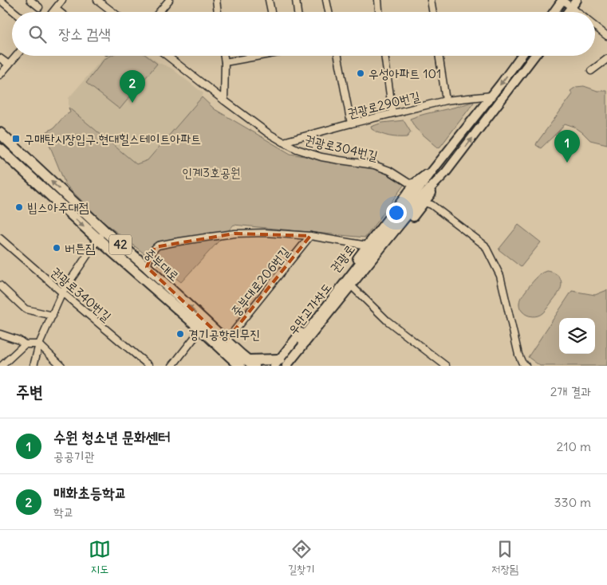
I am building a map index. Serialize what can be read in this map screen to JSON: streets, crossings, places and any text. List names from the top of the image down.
{
  "streets": {
    "main road": ["42", "중부대로"],
    "street": [
      "권광로290번길",
      "권광로304번길",
      "권광로",
      "중부대로206번길",
      "권광로340번길",
      "우만고가차도"
    ]
  },
  "crossings": [
    ["권광로290번길", "권광로304번길"],
    ["권광로290번길", "권광로"],
    ["권광로304번길", "권광로"],
    ["권광로", "우만고가차도"],
    ["중부대로", "중부대로206번길"]
  ],
  "parks": ["인계3호공원"],
  "places": {
    "other": [
      "우성아파트 101",
      "빕스아주대점",
      "버튼짐",
      "경기공항리무진"
    ],
    "transit": ["구매탄시장입구.현대힐스테이트아파트"]
  },
  "page": {
    "search": "장소 검색",
    "pins": ["2", "1"],
    "heading": ["주변", "2개 결과"],
    "list": [
      {
        "mark": "1",
        "name": "수원 청소년 문화센터",
        "note": "공공기관",
        "value": "210 m"
      },
      {
        "mark": "2",
        "name": "매화초등학교",
        "note": "학교",
        "value": "330 m"
      }
    ],
    "nav": ["지도", "길찾기", "저장됨"]
  }
}
